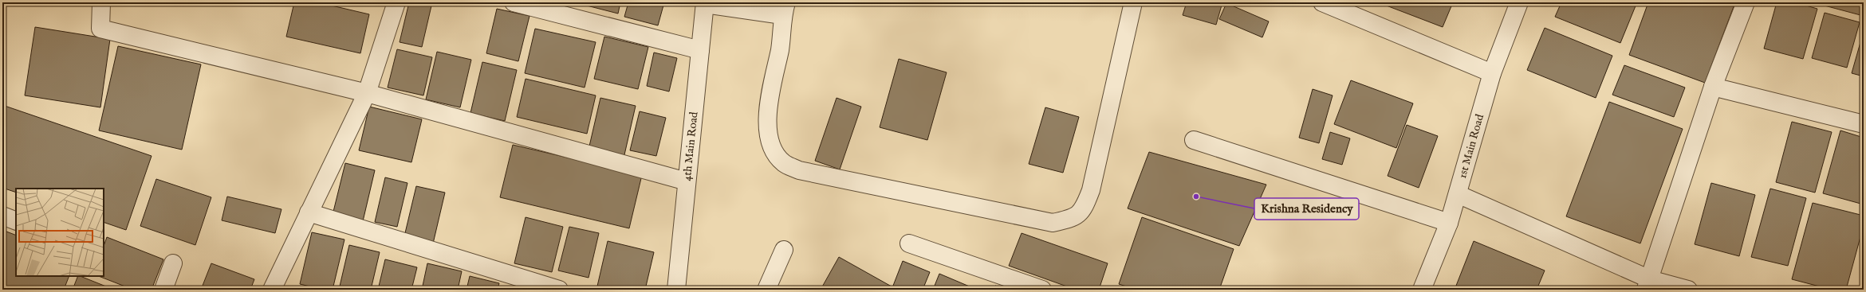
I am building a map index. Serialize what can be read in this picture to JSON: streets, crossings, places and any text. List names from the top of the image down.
{
  "streets": {
    "street": ["4th Main Road", "1st Main Road"]
  },
  "places": ["Krishna Residency"]
}
